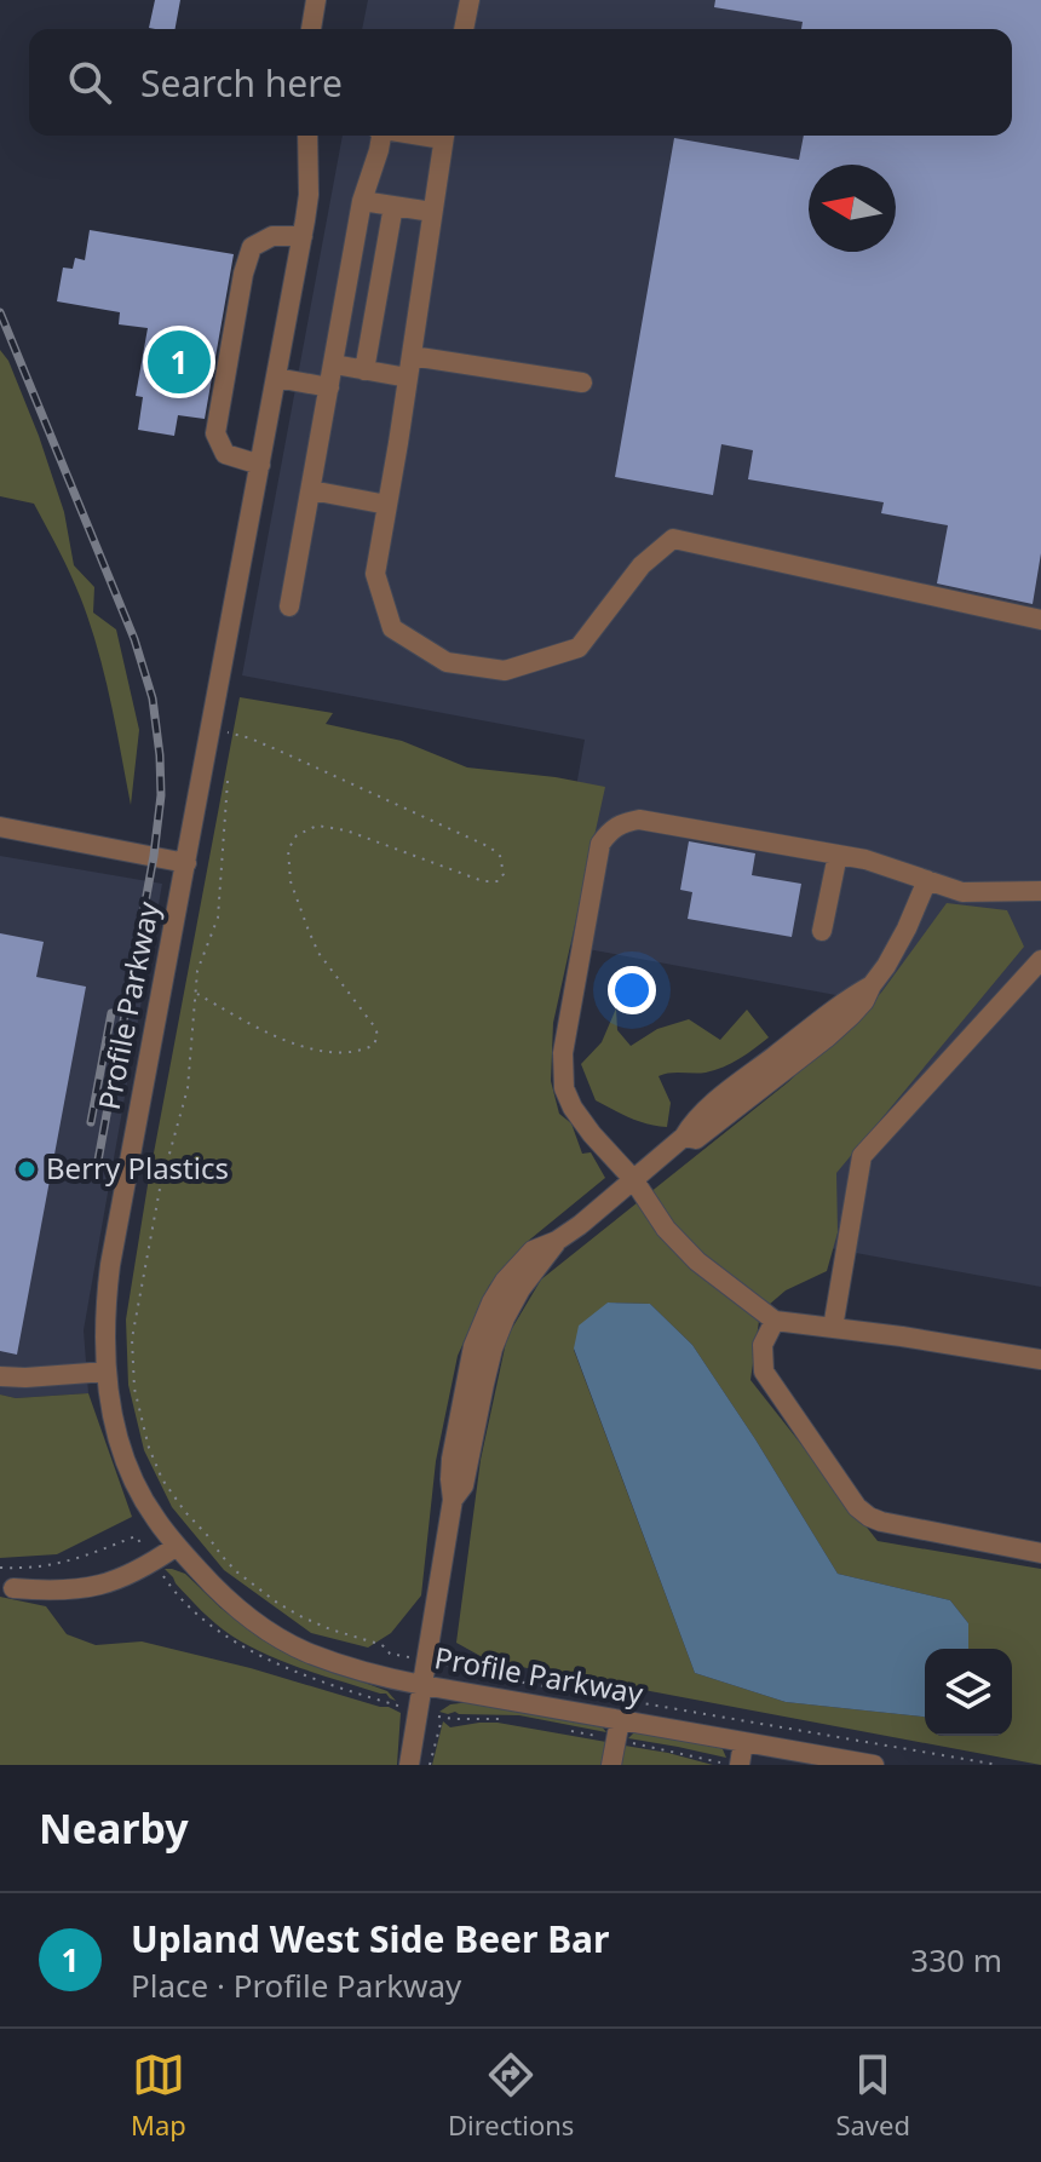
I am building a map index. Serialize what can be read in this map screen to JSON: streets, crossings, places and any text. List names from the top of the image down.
{
  "streets": {
    "street": ["Profile Parkway"]
  },
  "places": ["Berry Plastics"],
  "north": "left",
  "page": {
    "search": "Search here",
    "pins": "1",
    "heading": "Nearby",
    "list": [
      {
        "mark": "1",
        "name": "Upland West Side Beer Bar",
        "note": "Place · Profile Parkway",
        "value": "330 m"
      }
    ],
    "nav": ["Map", "Directions", "Saved"]
  }
}
